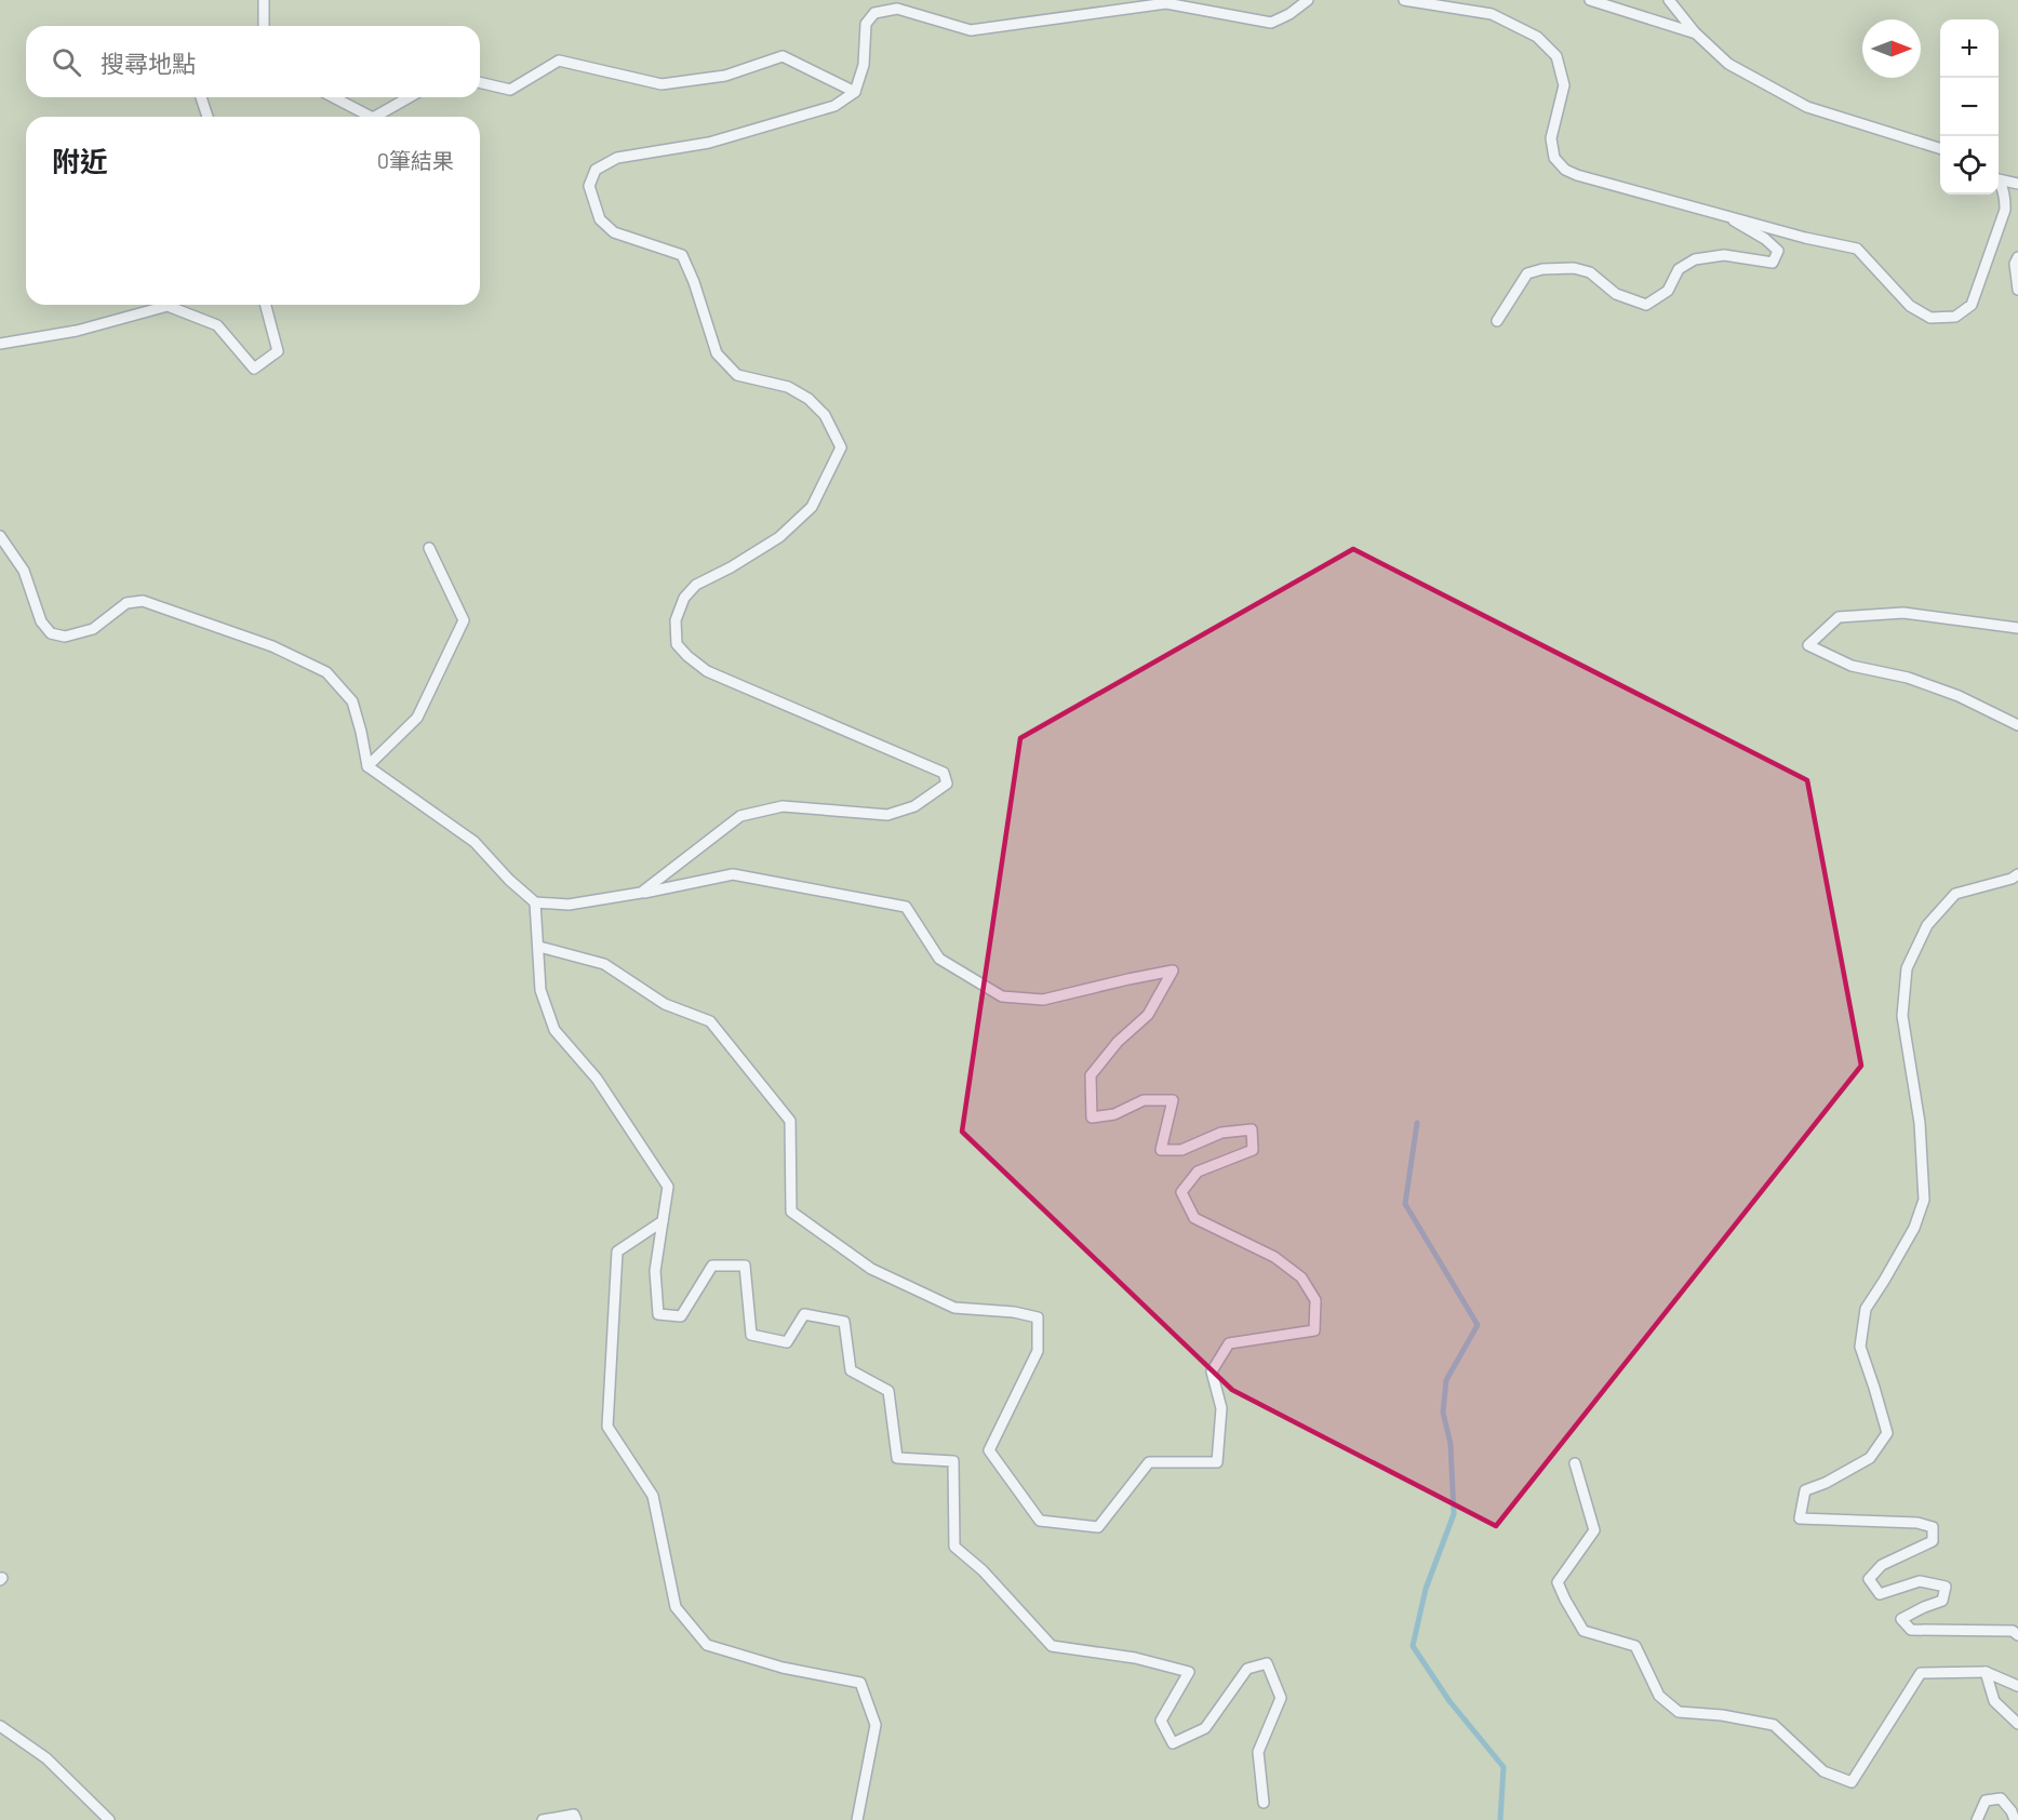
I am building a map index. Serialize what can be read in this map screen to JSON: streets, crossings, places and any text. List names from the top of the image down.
{
  "north": "right",
  "page": {
    "map_buttons": ["+", "−"],
    "search": "搜尋地點",
    "heading": ["附近", "0筆結果"]
  }
}
